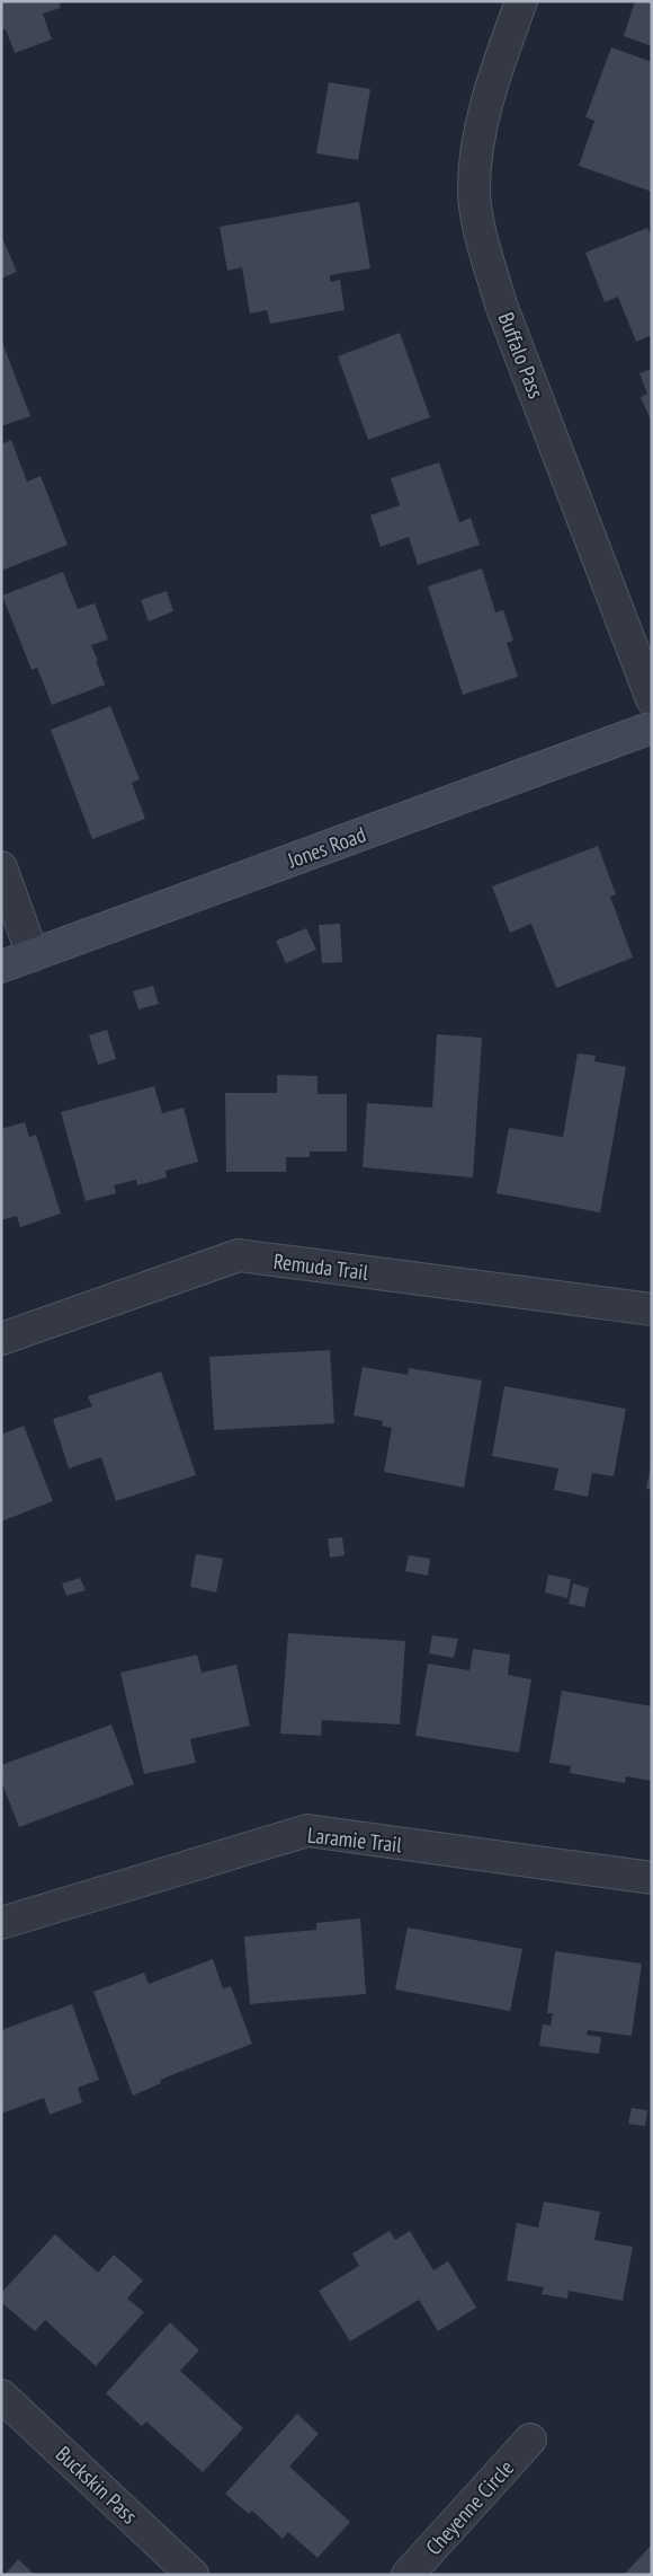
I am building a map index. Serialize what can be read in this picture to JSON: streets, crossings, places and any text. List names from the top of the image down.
{
  "streets": {
    "street": [
      "Buffalo Pass",
      "Jones Road",
      "Remuda Trail",
      "Laramie Trail",
      "Buckskin Pass",
      "Cheyenne Circle"
    ]
  }
}
